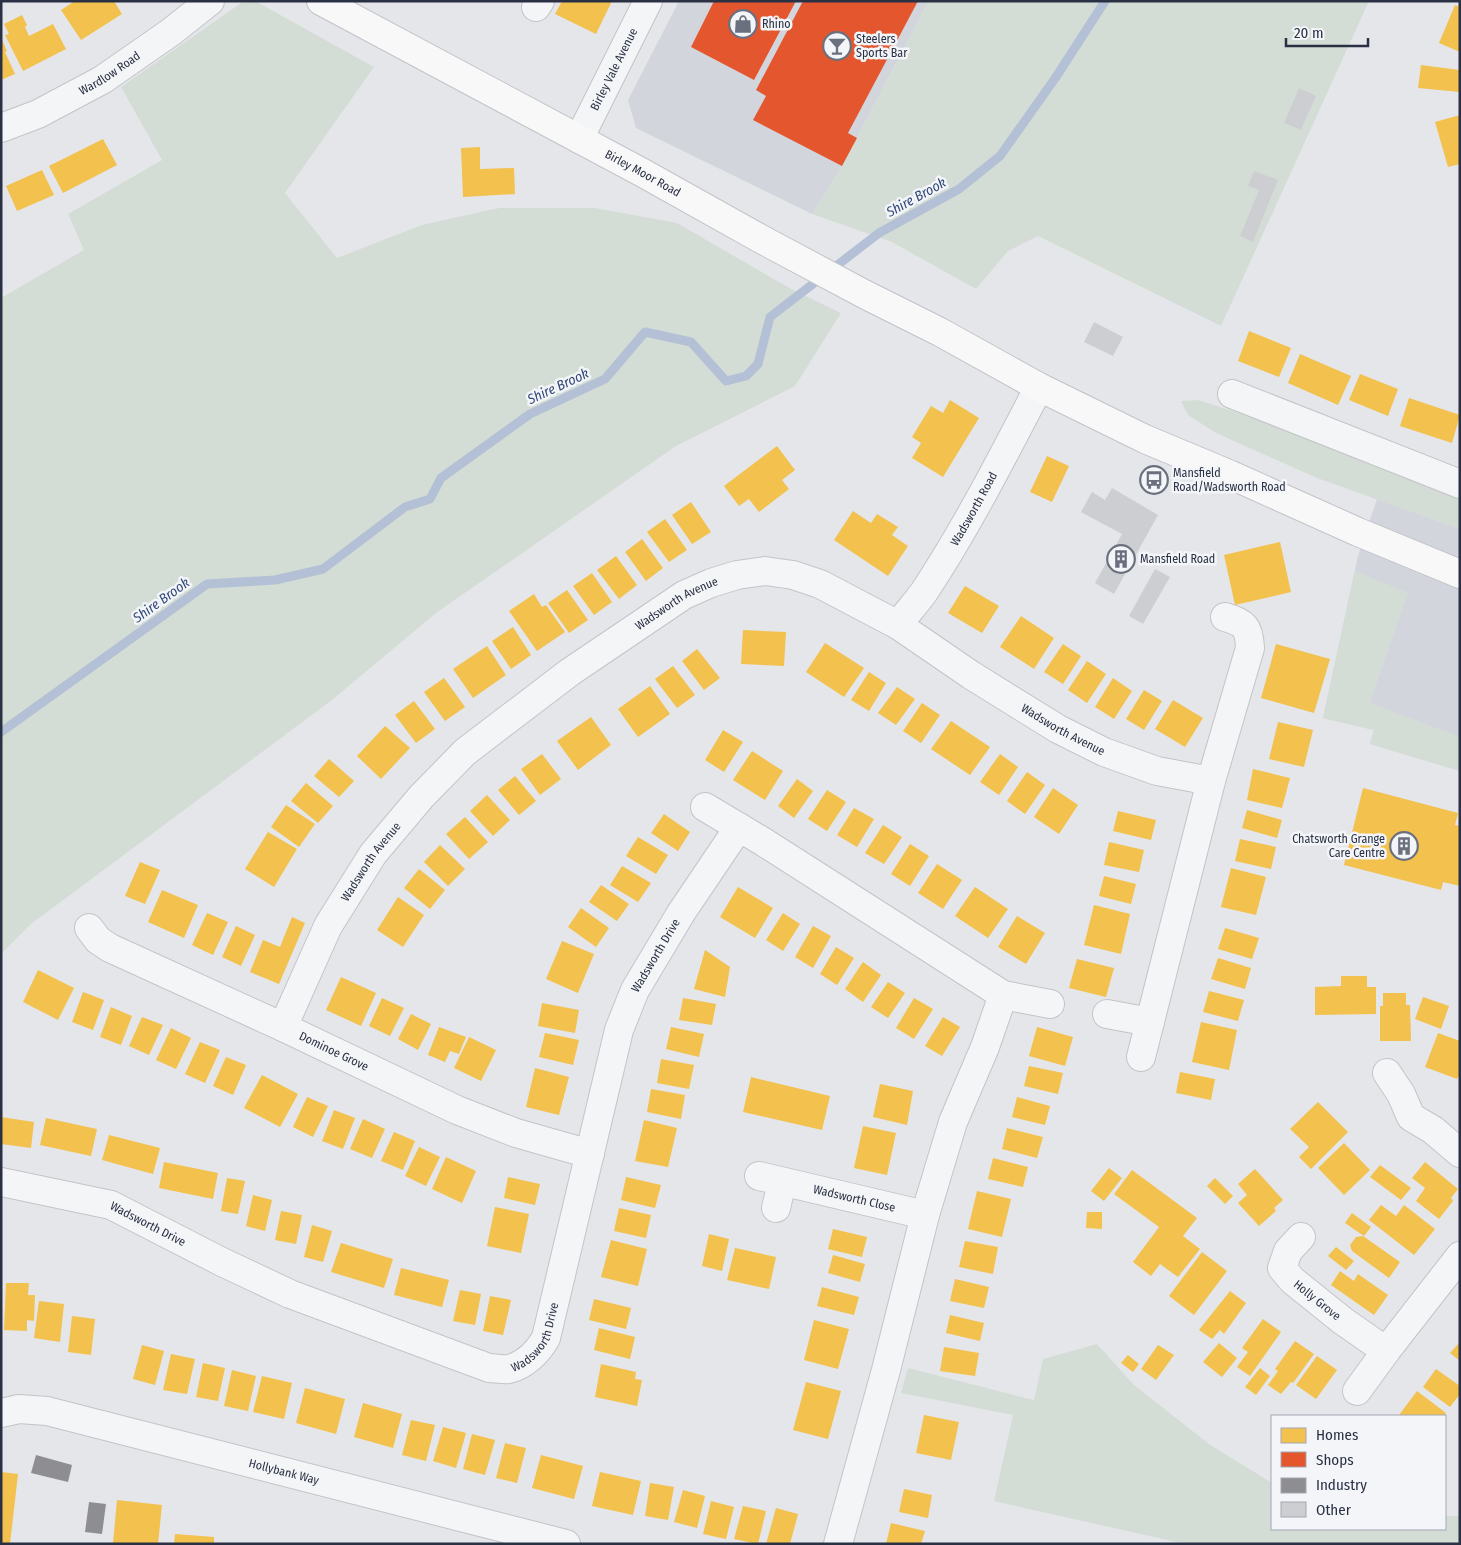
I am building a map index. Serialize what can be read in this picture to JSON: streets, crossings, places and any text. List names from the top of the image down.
{
  "streets": {
    "main road": ["Birley Moor Road"],
    "street": [
      "Birley Vale Avenue",
      "Wardlow Road",
      "Wadsworth Road",
      "Wadsworth Avenue",
      "Wadsworth Drive",
      "Dominoe Grove",
      "Wadsworth Close",
      "Holly Grove",
      "Hollybank Way"
    ]
  },
  "crossings": [
    ["Birley Vale Avenue", "Birley Moor Road"],
    ["Birley Moor Road", "Wadsworth Road"],
    ["Wadsworth Road", "Wadsworth Avenue"],
    ["Wadsworth Avenue", "Dominoe Grove"],
    ["Wadsworth Drive", "Dominoe Grove"]
  ],
  "water": ["Shire Brook"],
  "places": {
    "shop": ["Rhino"],
    "bar": ["Steelers Sports Bar"],
    "bus stop": ["Mansfield Road/Wadsworth Road"],
    "building": ["Mansfield Road", "Chatsworth Grange Care Centre"]
  },
  "legend": [
    "Homes",
    "Shops",
    "Industry",
    "Other"
  ],
  "scale_bar": "20 m"
}
